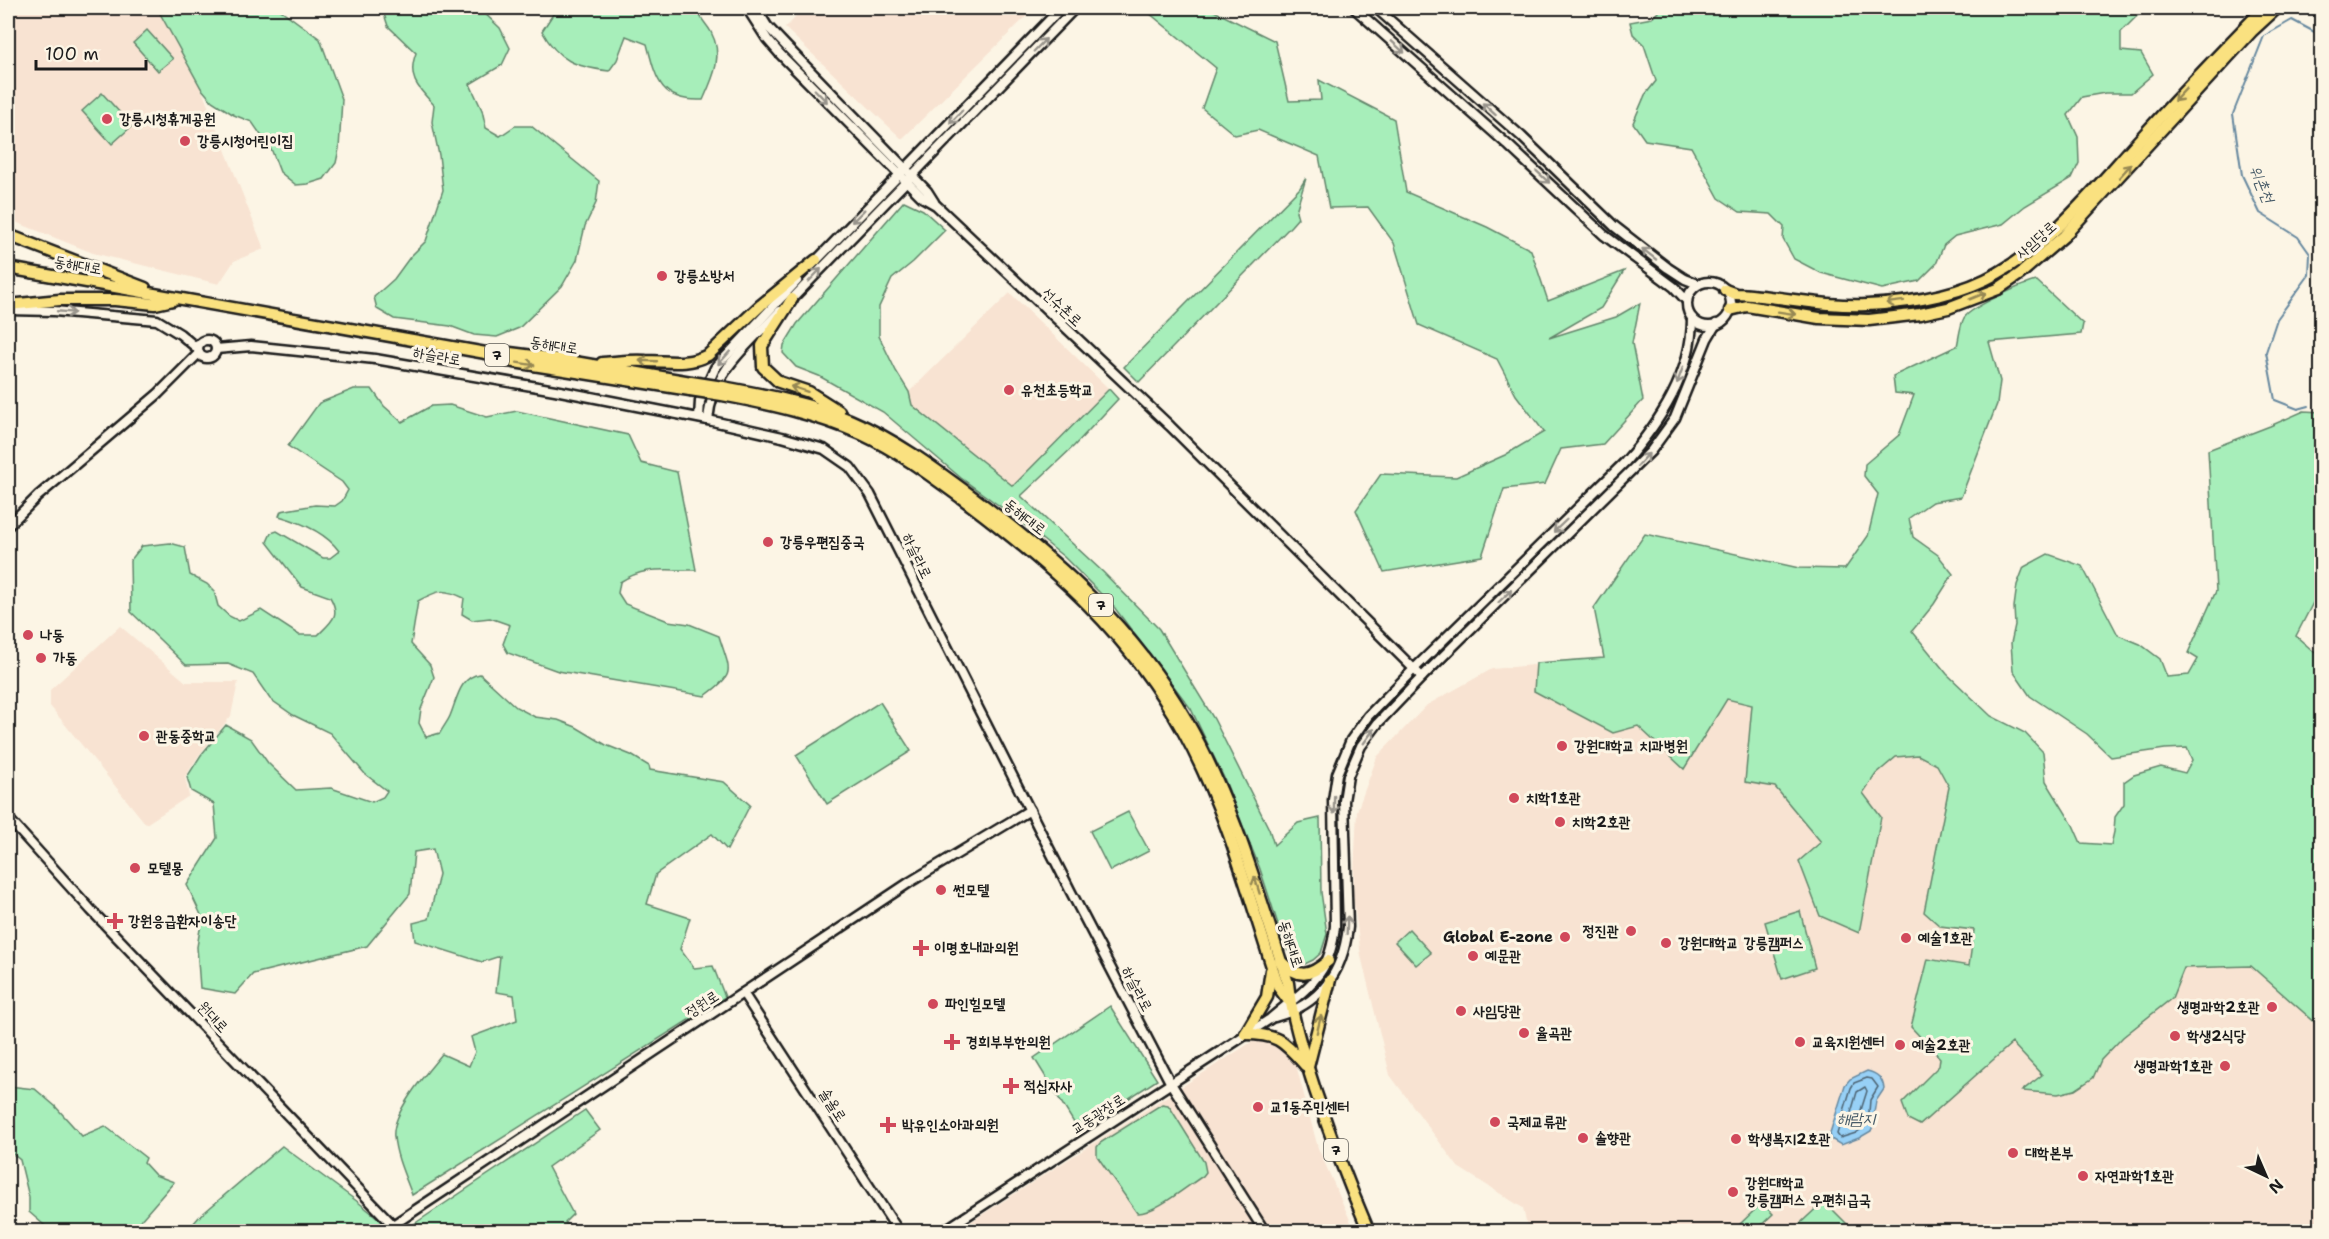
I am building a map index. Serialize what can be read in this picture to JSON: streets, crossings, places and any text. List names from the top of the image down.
{
  "streets": {
    "main road": ["사임당로", "동해대로", "7"],
    "street": [
      "선수촌로",
      "하슬라로",
      "정원로",
      "원대로",
      "솔올로",
      "교동광장로"
    ]
  },
  "crossings": [
    ["동해대로", "교동광장로"],
    ["하슬라로", "정원로"],
    ["하슬라로", "교동광장로"],
    ["정원로", "원대로"],
    ["정원로", "솔올로"]
  ],
  "water": ["위촌천", "해람지"],
  "places": {
    "other": [
      "강릉시청휴게공원",
      "강릉시청어린이집",
      "강릉소방서",
      "유천초등학교",
      "강릉우편집중국",
      "나동",
      "가동",
      "관동중학교",
      "강원대학교 치과병원",
      "치학1호관",
      "치학2호관",
      "모텔몽",
      "썬모텔",
      "정진관",
      "Global E-zone",
      "예술1호관",
      "강원대학교 강릉캠퍼스",
      "예문관",
      "파인힐모텔",
      "생명과학2호관",
      "사임당관",
      "율곡관",
      "학생2식당",
      "교육지원센터",
      "예술2호관",
      "생명과학1호관",
      "교1동주민센터",
      "국제교류관",
      "솔향관",
      "학생복지2호관",
      "대학본부",
      "자연과학1호관",
      "강원대학교 강릉캠퍼스 우편취급국"
    ],
    "health": [
      "강원응급환자이송단",
      "이명호내과의원",
      "경희부부한의원",
      "적십자사",
      "박유인소아과의원"
    ]
  },
  "scale_bar": "100 m",
  "north": "bottom right"
}
